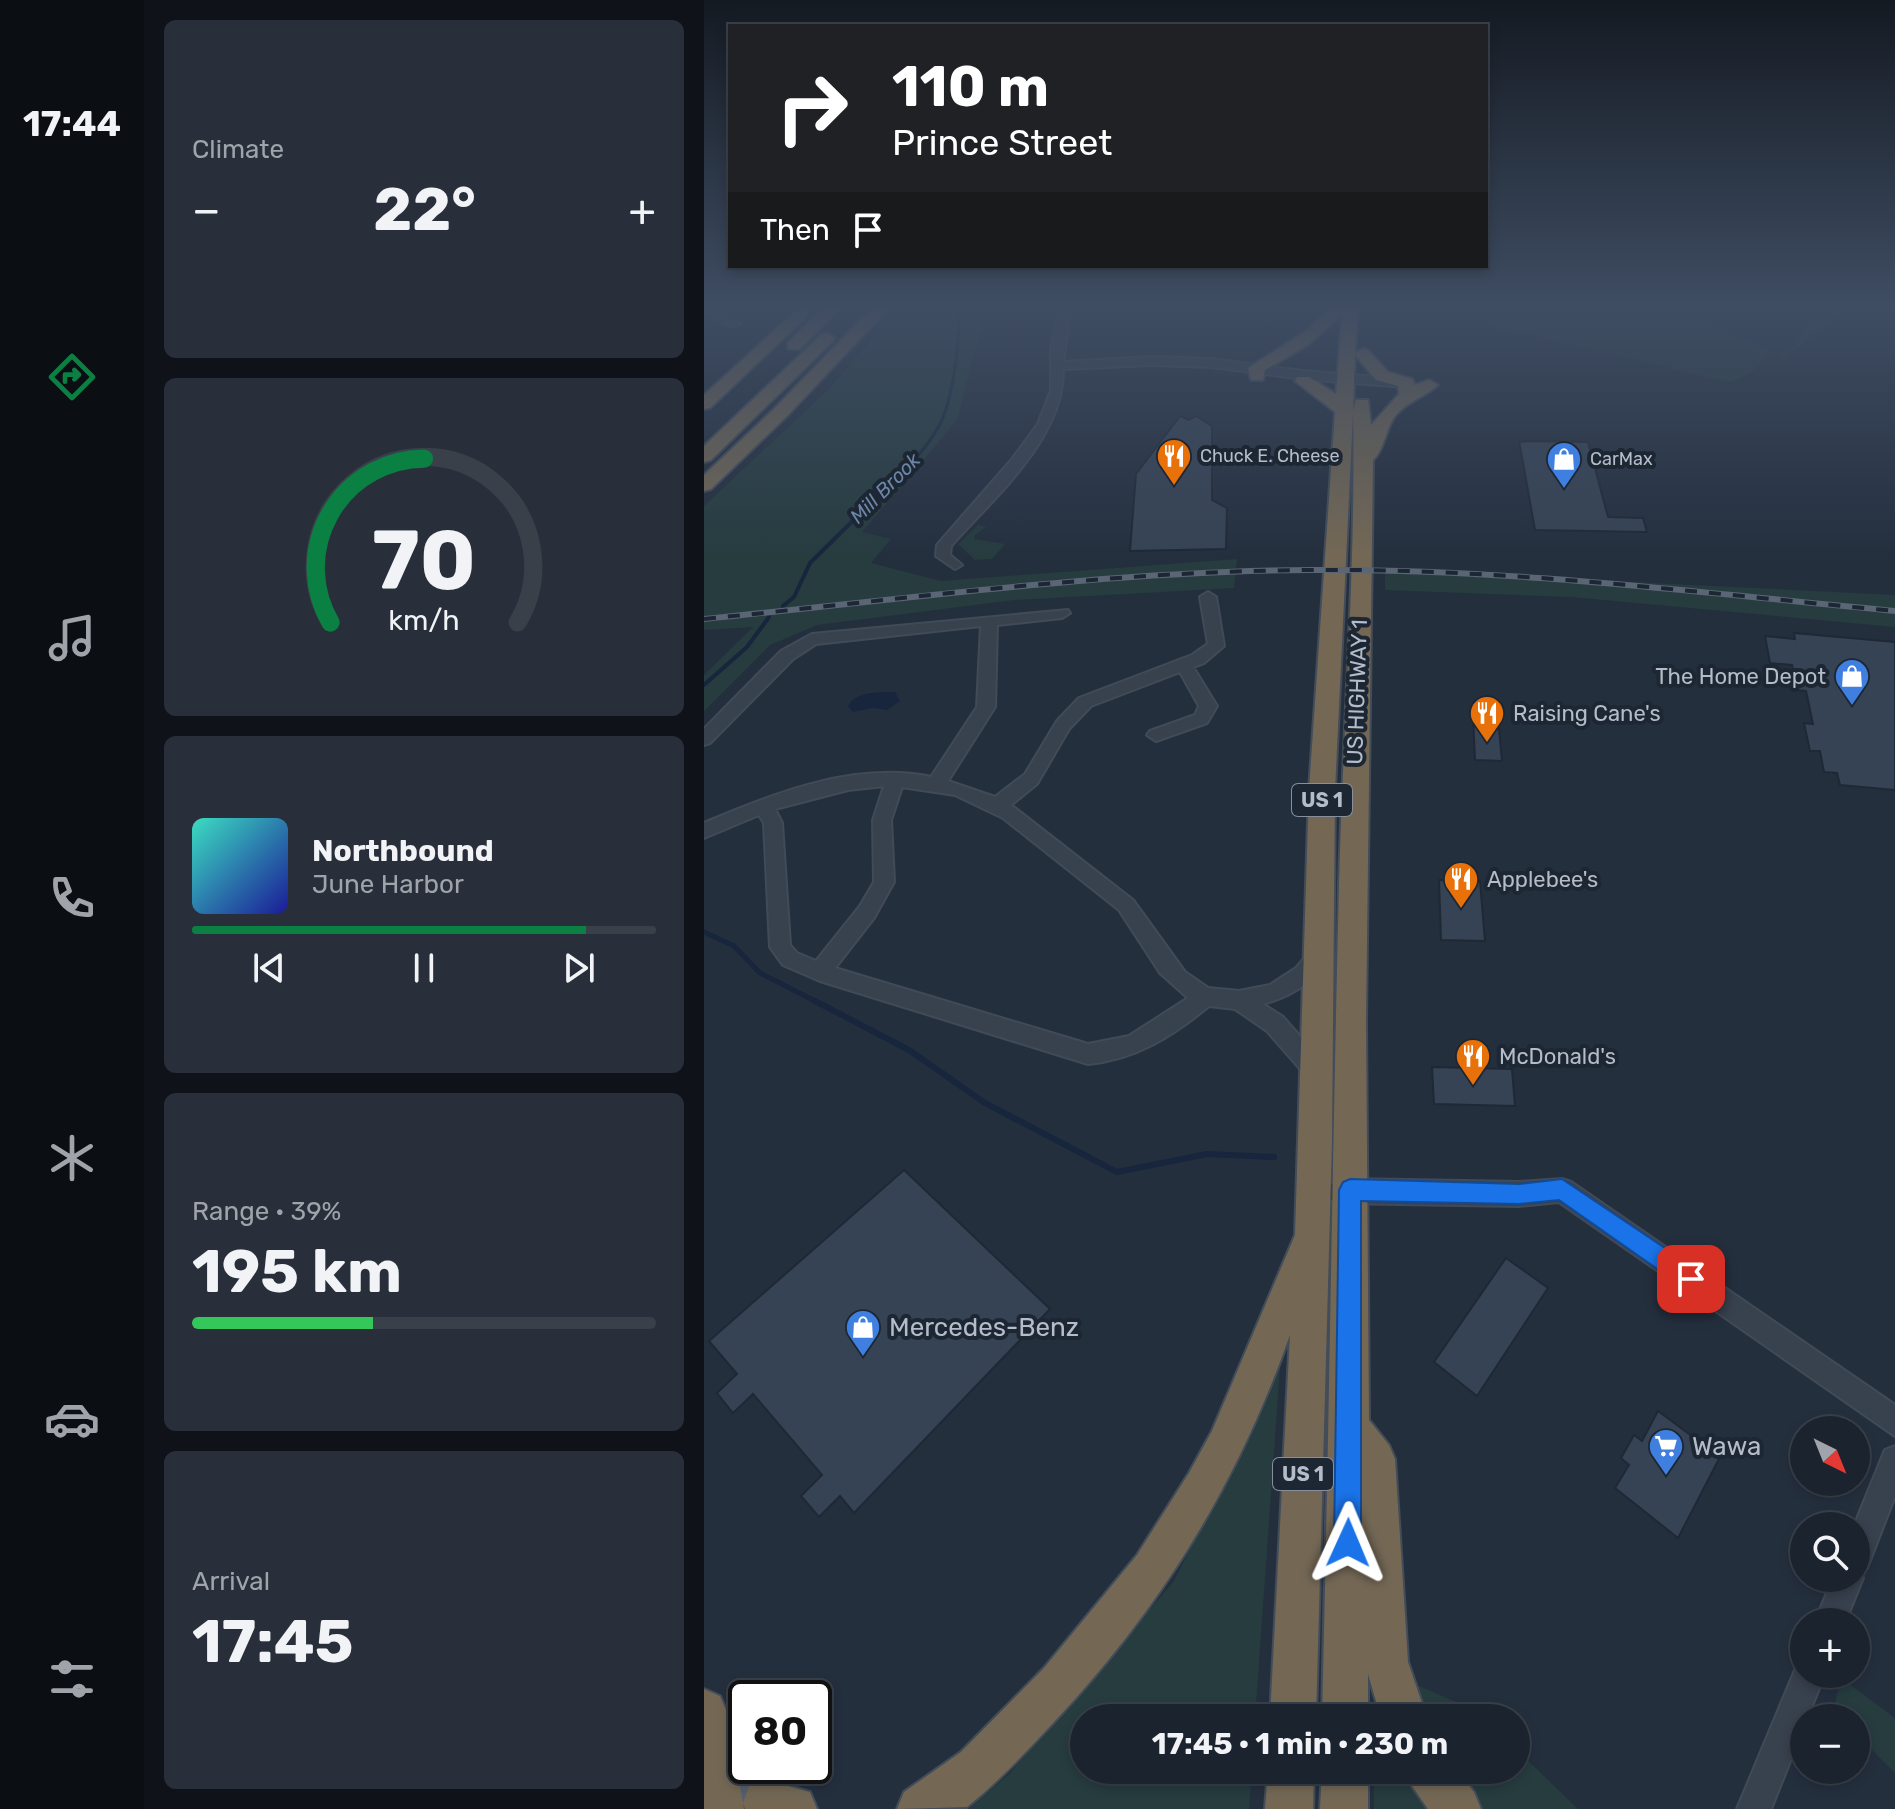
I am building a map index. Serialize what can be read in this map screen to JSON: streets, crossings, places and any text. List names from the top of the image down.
{
  "streets": {
    "highway": ["US HIGHWAY 1", "US 1"]
  },
  "crossings": [
    ["US HIGHWAY 1", "US 1"]
  ],
  "water": ["Mill Brook"],
  "places": {
    "restaurant": [
      "Chuck E. Cheese",
      "Raising Cane's",
      "Applebee's",
      "McDonald's"
    ],
    "shop": ["CarMax", "The Home Depot", "Mercedes-Benz"],
    "supermarket": ["Wawa"]
  },
  "north": "bottom right",
  "page": {
    "tabs": "17:44",
    "tile": [
      "Climate",
      ["Range · 39%", "195 km"],
      ["Arrival", "17:45"]
    ],
    "turn": ["110 m", "Prince Street"],
    "heat": ["−", "22°", "+"],
    "then": "Then",
    "song": ["Northbound", "June Harbor"],
    "map_buttons": ["+", "−"],
    "limit": "80",
    "trip": "17:45 · 1 min · 230 m",
    "gauge": ["70", "km/h"]
  }
}
